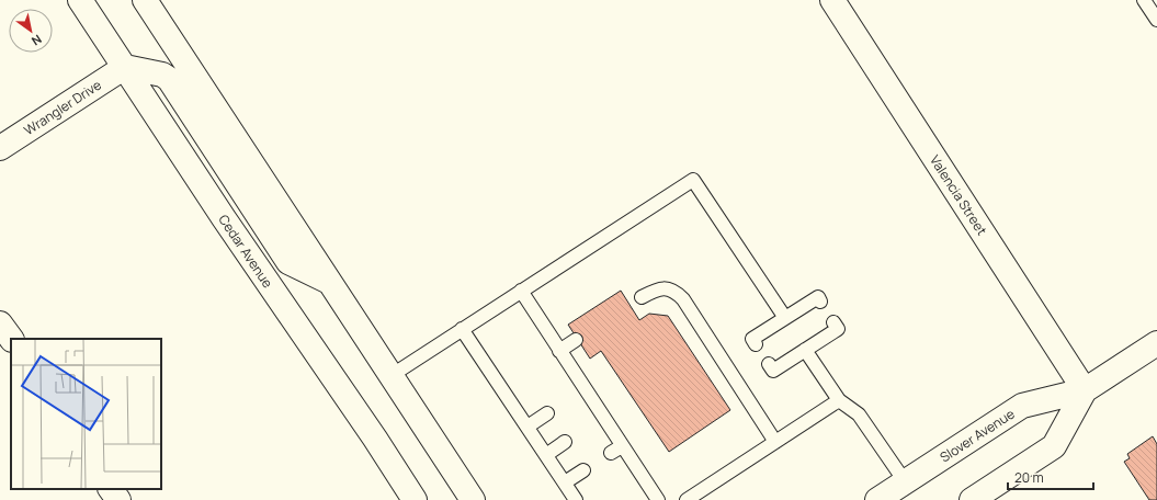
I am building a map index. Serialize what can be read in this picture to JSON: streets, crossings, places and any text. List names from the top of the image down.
{
  "streets": {
    "main road": [
      "Wrangler Drive",
      "Valencia Street",
      "Cedar Avenue",
      "Slover Avenue"
    ]
  },
  "crossings": [
    ["Wrangler Drive", "Cedar Avenue"],
    ["Valencia Street", "Slover Avenue"]
  ],
  "scale_bar": "20 m",
  "north": "bottom right"
}
